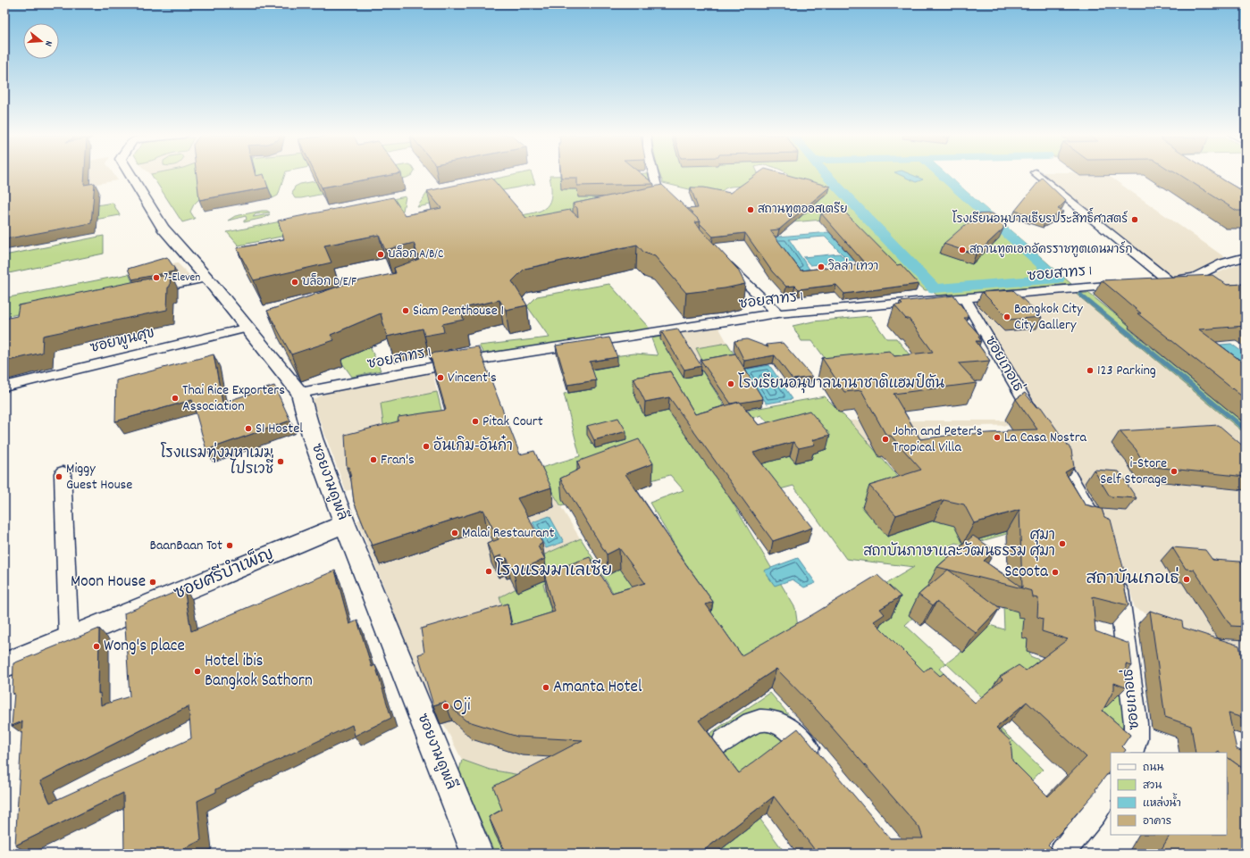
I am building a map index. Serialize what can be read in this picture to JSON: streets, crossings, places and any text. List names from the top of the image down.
{
  "streets": {
    "street": [
      "ซอยสาทร 1",
      "ซอยพูนศุข",
      "ซอยเกอเธ่",
      "ซอยงามดูพลี",
      "ซอยศรีบำเพ็ญ"
    ]
  },
  "crossings": [
    ["ซอยสาทร 1", "ซอยเกอเธ่"],
    ["ซอยสาทร 1", "ซอยงามดูพลี"],
    ["ซอยพูนศุข", "ซอยงามดูพลี"],
    ["ซอยงามดูพลี", "ซอยศรีบำเพ็ญ"]
  ],
  "places": [
    "สถานทูตออสเตรีย",
    "โรงเรียนอนุบาลเธียรประสิทธิ์ศาสตร์",
    "สถานทูตเอกอัครราชทูตเดนมาร์ก",
    "บล็อก A/B/C",
    "วิลล่า เทวา",
    "7-Eleven",
    "บล็อก D/E/F",
    "Siam Penthouse 1",
    "Bangkok City City Gallery",
    "123 Parking",
    "Vincent's",
    "โรงเรียนอนุบาลนานาชาติแฮมป์ตัน",
    "Thai Rice Exporters Association",
    "Pitak Court",
    "S1 Hostel",
    "La Casa Nostra",
    "John and Peter's Tropical Villa",
    "อันเกิม-อันก๋า",
    "Fran's",
    "โรงแรมทุ่งมหาเมฆ ไปรเวชี่",
    "i-Store Self Storage",
    "Miggy Guest House",
    "Malai Restaurant",
    "ศุมา สถาบันภาษาและวัฒนธรรม ศุมา",
    "BaanBaan Tot",
    "โรงแรมมาเลเซีย",
    "Scoota",
    "สถาบันเกอเธ่",
    "Moon House",
    "Wong's place",
    "Hotel ibis Bangkok Sathorn",
    "Amanta Hotel",
    "Oji"
  ],
  "legend": [
    "ถนน",
    "สวน",
    "แหล่งน้ำ",
    "อาคาร"
  ],
  "north": "right"
}
